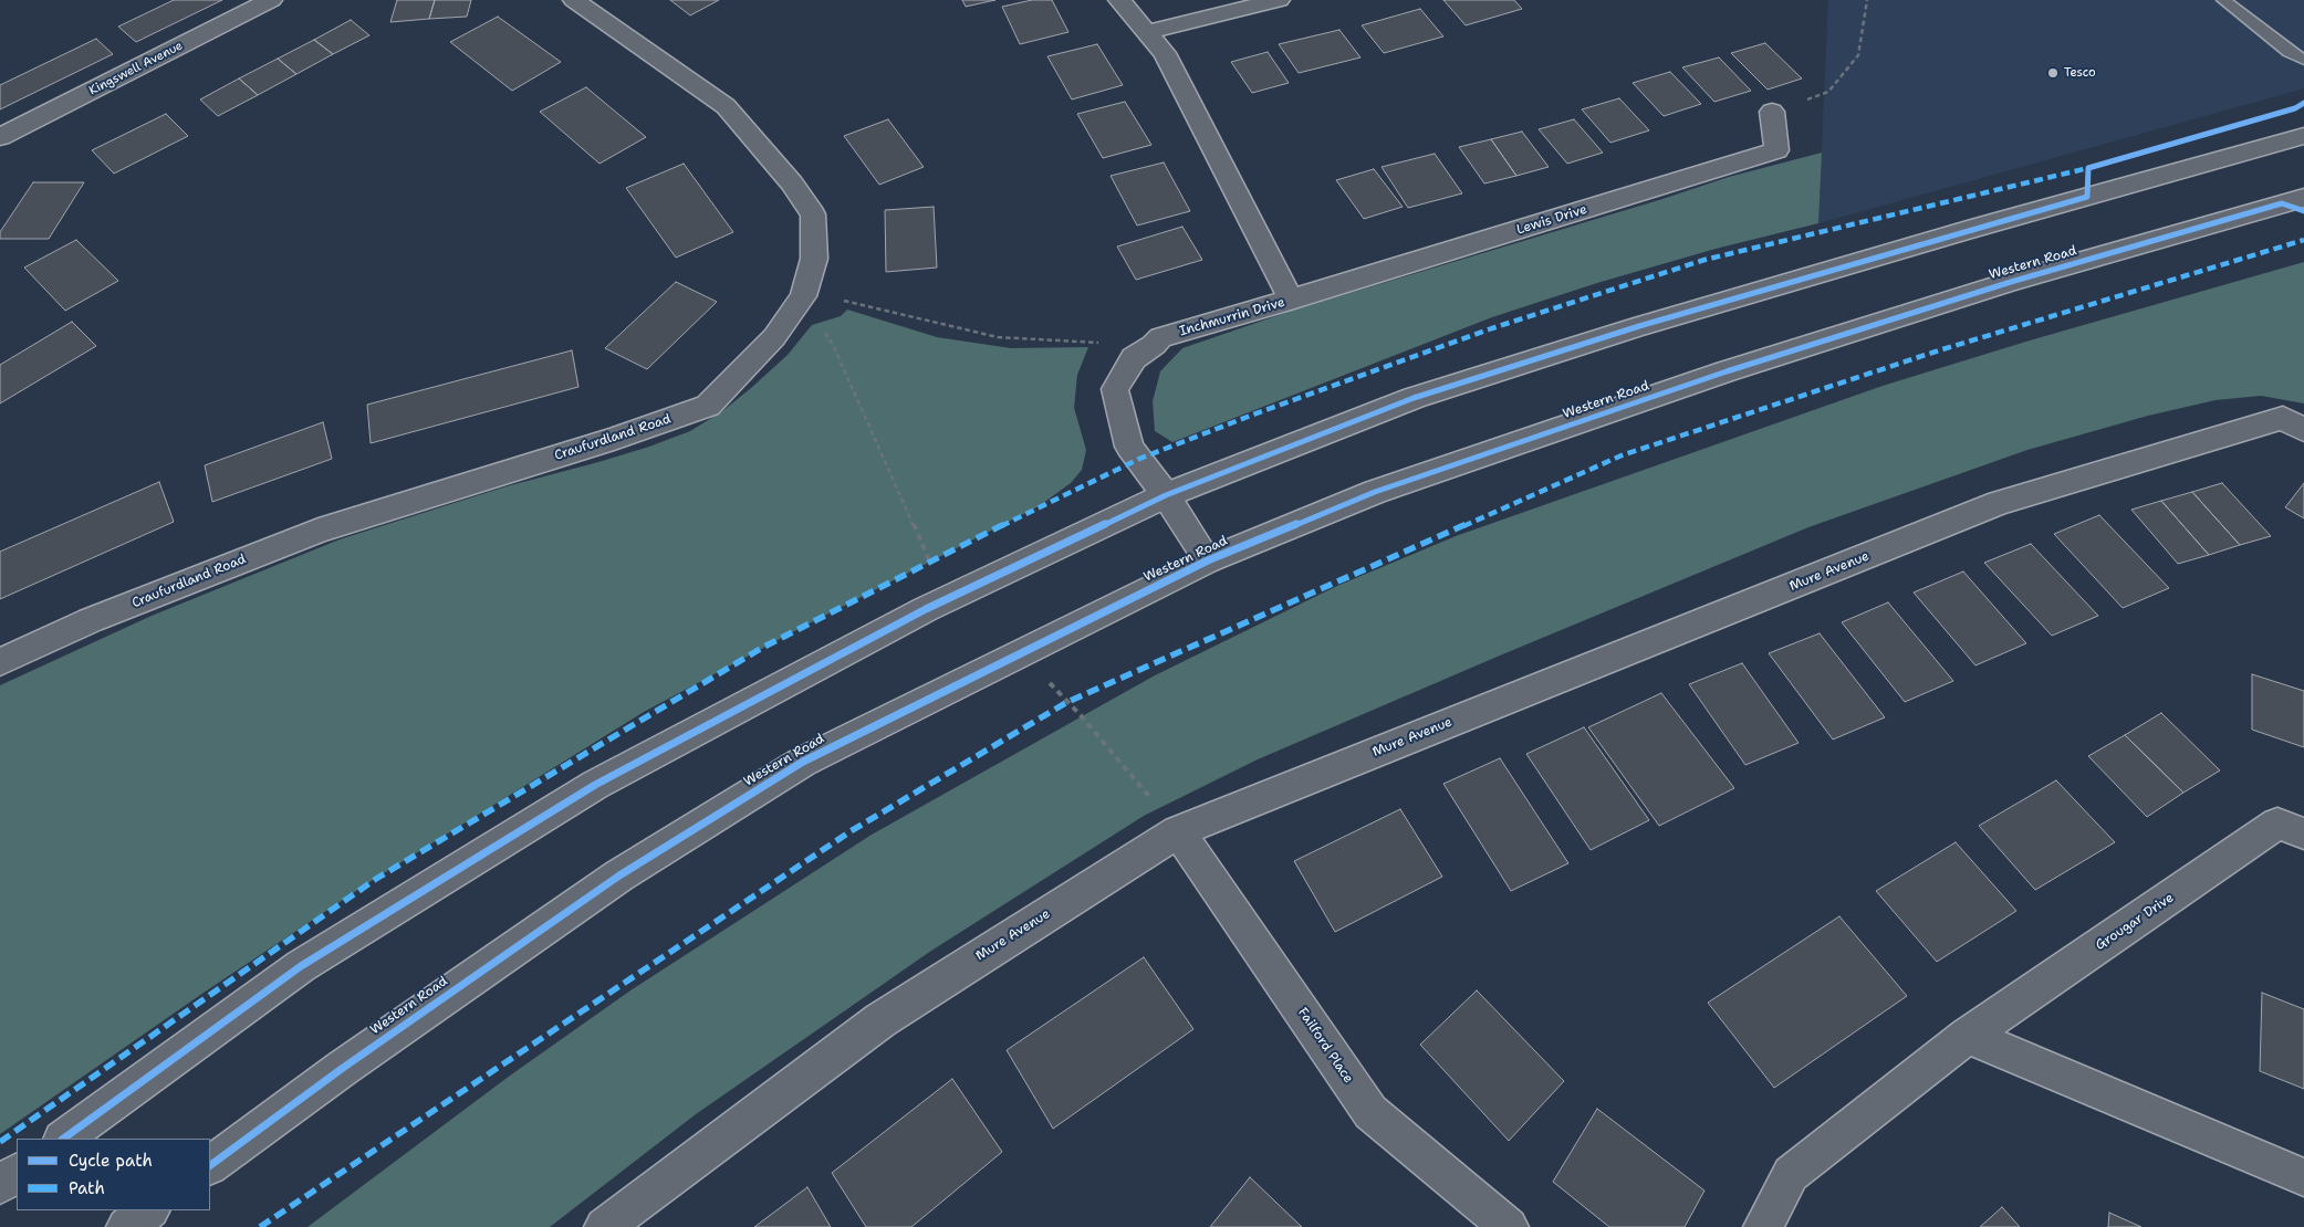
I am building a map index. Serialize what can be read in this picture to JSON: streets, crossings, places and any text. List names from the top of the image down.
{
  "streets": {
    "street": [
      "Kingswell Avenue",
      "Lewis Drive",
      "Western Road",
      "Inchmurrin Drive",
      "Craufurdland Road",
      "Mure Avenue",
      "Grougar Drive",
      "Failford Place"
    ]
  },
  "crossings": [
    ["Lewis Drive", "Inchmurrin Drive"],
    ["Western Road", "Inchmurrin Drive"],
    ["Mure Avenue", "Failford Place"]
  ],
  "places": ["Tesco"],
  "legend": ["Cycle path", "Path"]
}
